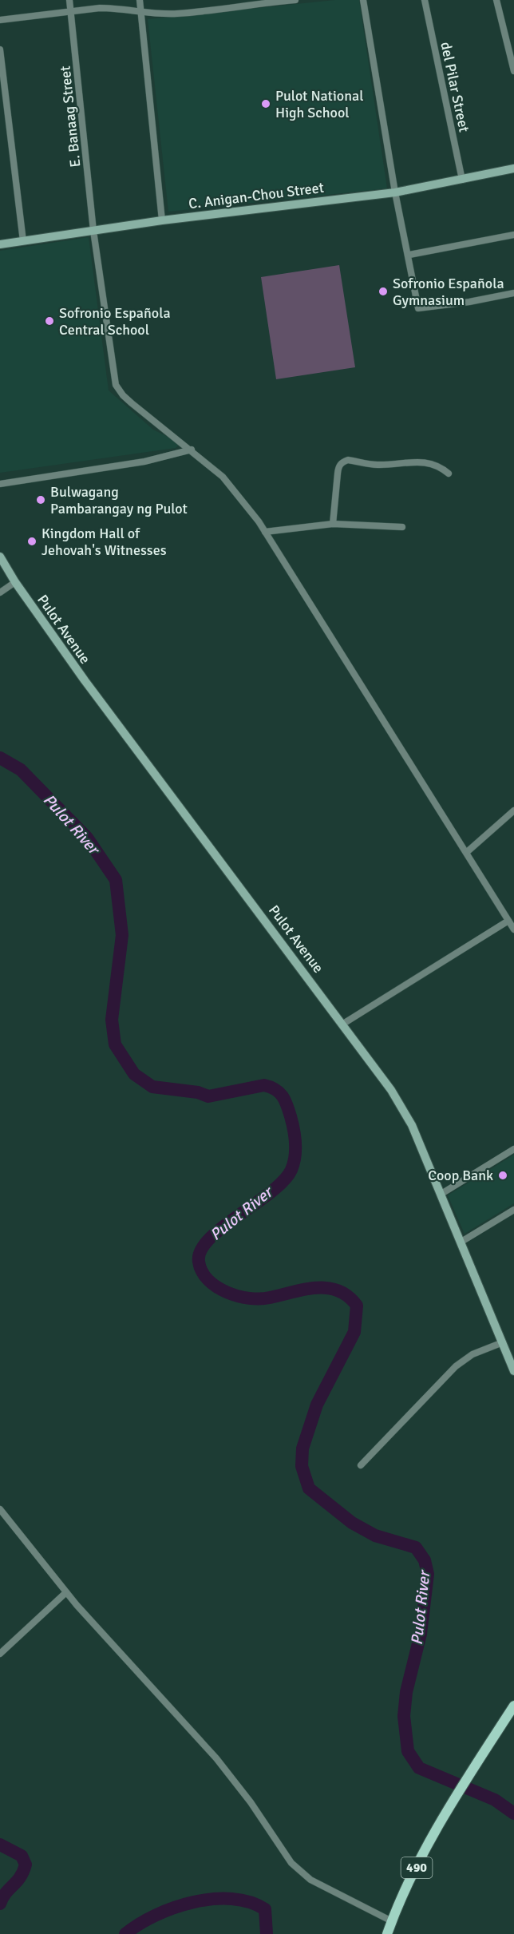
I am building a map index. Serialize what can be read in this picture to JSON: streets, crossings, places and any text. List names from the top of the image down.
{
  "streets": {
    "main road": ["490"],
    "street": [
      "del Pilar Street",
      "E. Banaag Street",
      "C. Anigan-Chou Street",
      "Pulot Avenue"
    ]
  },
  "crossings": [
    ["del Pilar Street", "C. Anigan-Chou Street"],
    ["E. Banaag Street", "C. Anigan-Chou Street"]
  ],
  "water": ["Pulot River"],
  "places": [
    "Pulot National High School",
    "Sofronio Española Gymnasium",
    "Sofronio Española Central School",
    "Bulwagang Pambarangay ng Pulot",
    "Kingdom Hall of Jehovah's Witnesses",
    "Coop Bank"
  ]
}
